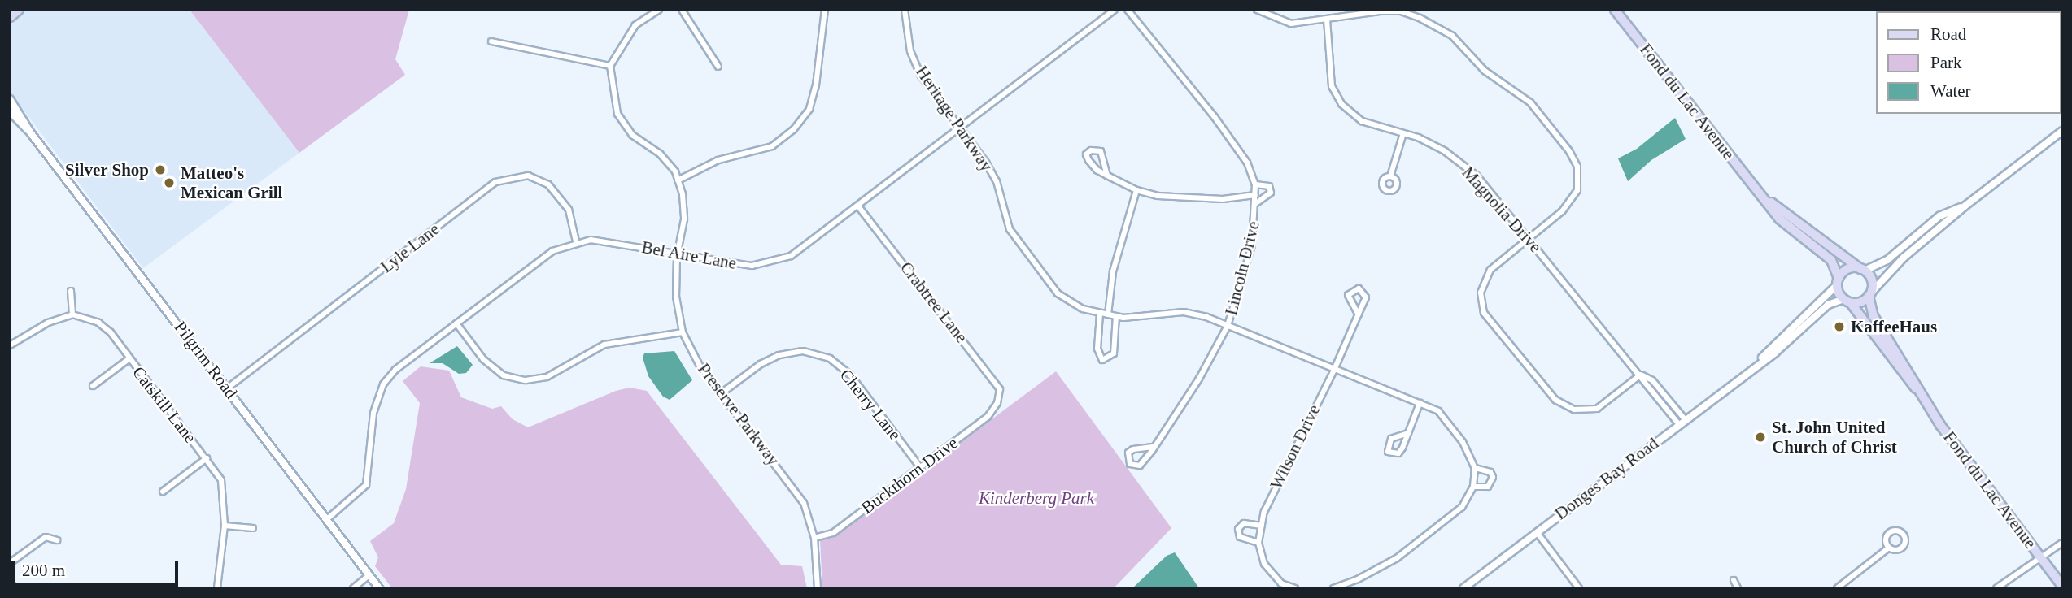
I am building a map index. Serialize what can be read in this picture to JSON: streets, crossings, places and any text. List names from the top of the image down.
{
  "streets": {
    "main road": ["Fond du Lac Avenue"],
    "street": [
      "Heritage Parkway",
      "Magnolia Drive",
      "Lyle Lane",
      "Bel Aire Lane",
      "Lincoln Drive",
      "Crabtree Lane",
      "Pilgrim Road",
      "Catskill Lane",
      "Cherry Lane",
      "Preserve Parkway",
      "Wilson Drive",
      "Buckthorn Drive",
      "Donges Bay Road"
    ]
  },
  "crossings": [
    ["Fond du Lac Avenue", "Donges Bay Road"],
    ["Heritage Parkway", "Bel Aire Lane"],
    ["Heritage Parkway", "Lincoln Drive"],
    ["Heritage Parkway", "Wilson Drive"],
    ["Magnolia Drive", "Donges Bay Road"],
    ["Lyle Lane", "Bel Aire Lane"],
    ["Lyle Lane", "Pilgrim Road"],
    ["Bel Aire Lane", "Crabtree Lane"],
    ["Bel Aire Lane", "Pilgrim Road"],
    ["Bel Aire Lane", "Preserve Parkway"],
    ["Crabtree Lane", "Buckthorn Drive"],
    ["Cherry Lane", "Preserve Parkway"],
    ["Cherry Lane", "Buckthorn Drive"],
    ["Preserve Parkway", "Buckthorn Drive"]
  ],
  "parks": ["Kinderberg Park"],
  "places": [
    "Silver Shop",
    "Matteo's Mexican Grill",
    "KaffeeHaus",
    "St. John United Church of Christ"
  ],
  "legend": ["Road", "Park", "Water"],
  "scale_bar": "200 m"
}
